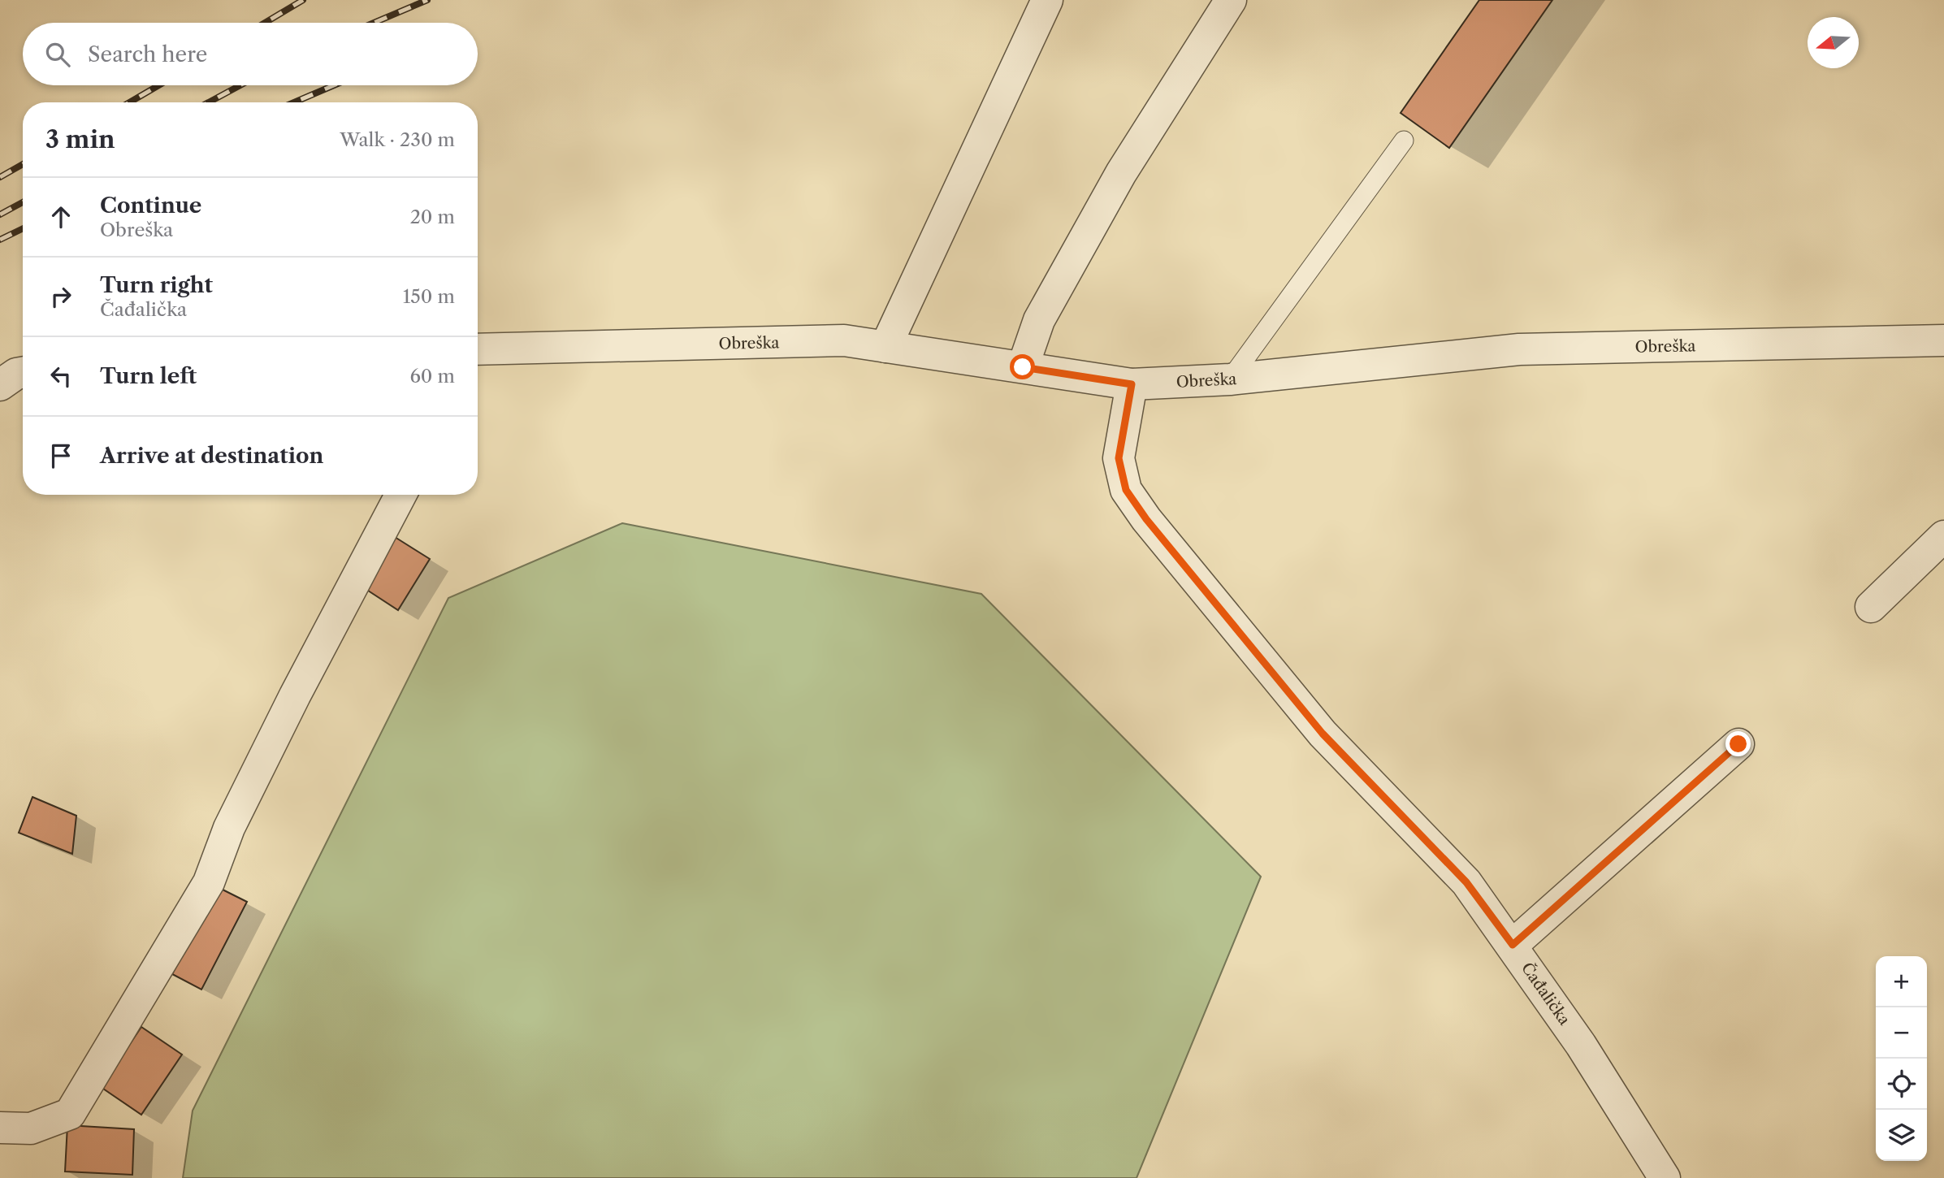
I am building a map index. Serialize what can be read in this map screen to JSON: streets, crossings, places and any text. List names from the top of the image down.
{
  "streets": {
    "street": ["Obreška", "Čađalička"]
  },
  "crossings": [
    ["Obreška", "Čađalička"]
  ],
  "north": "left",
  "page": {
    "search": "Search here",
    "heading": ["3 min", "Walk · 230 m"],
    "list": [
      ["Continue", "Obreška", "20 m"],
      ["Turn right", "Čađalička", "150 m"],
      ["Turn left", "60 m"],
      "Arrive at destination"
    ],
    "map_buttons": ["+", "−"]
  }
}
